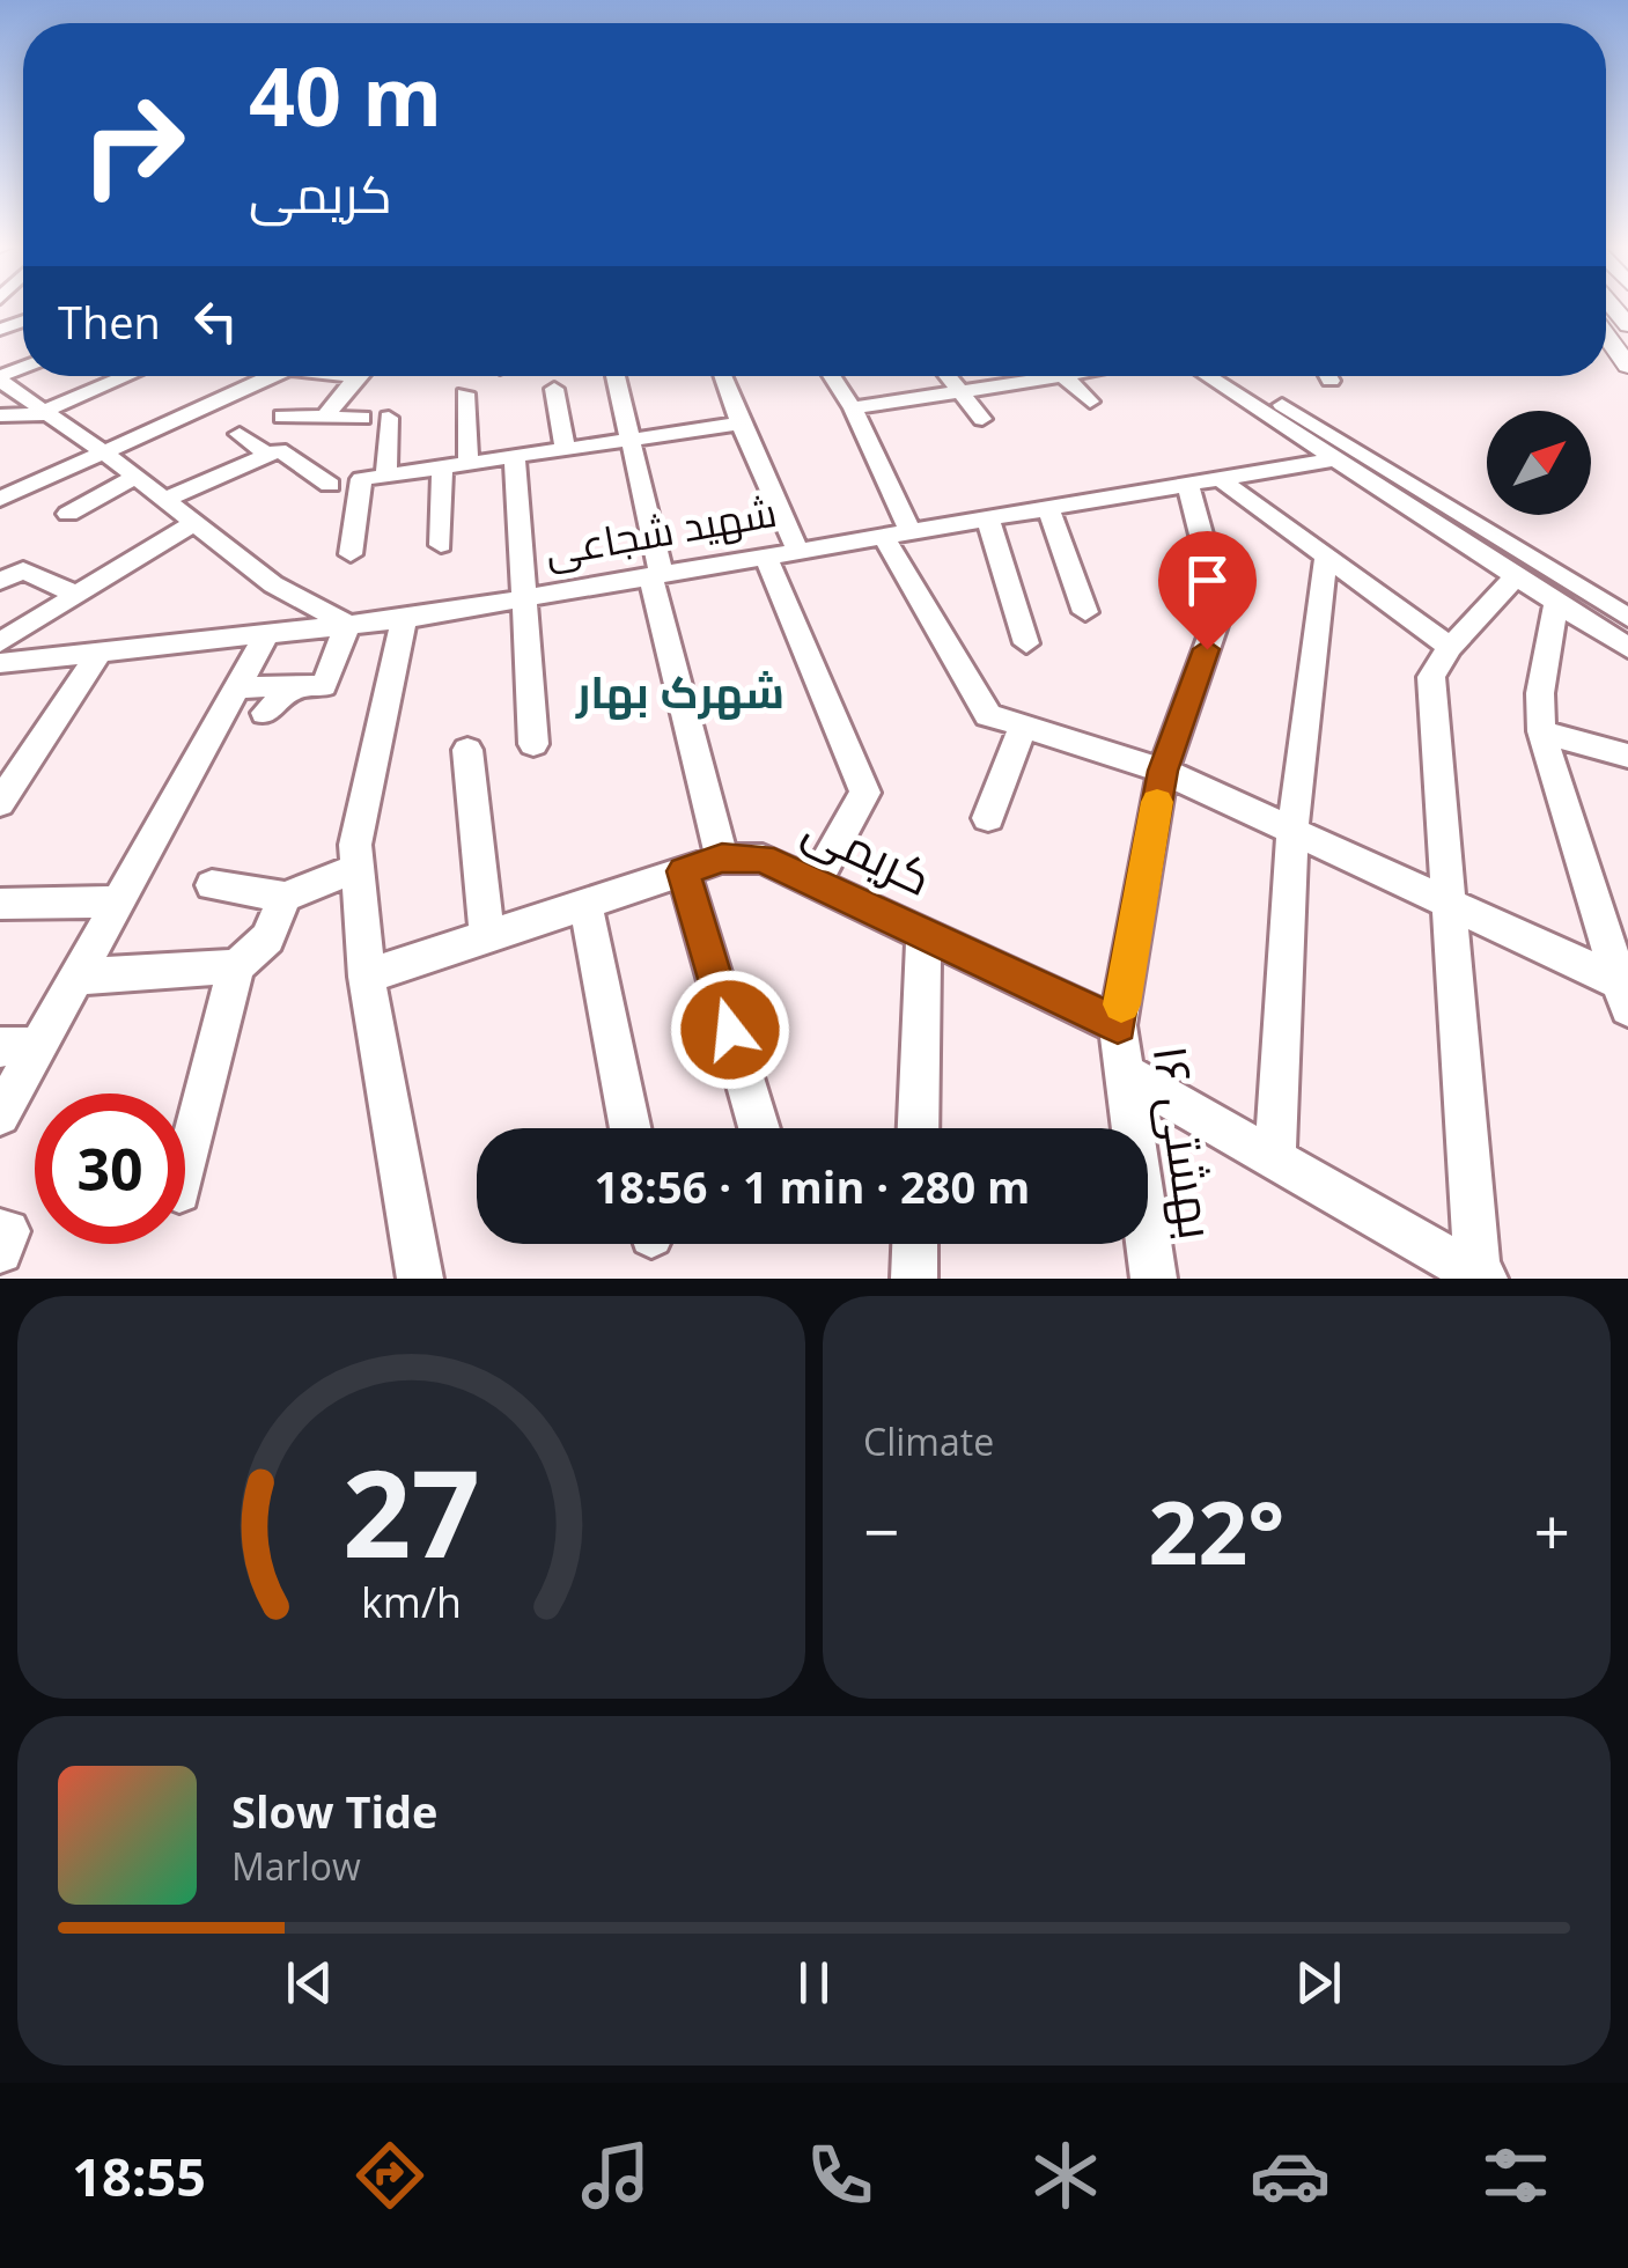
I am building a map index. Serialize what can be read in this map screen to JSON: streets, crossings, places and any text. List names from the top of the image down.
{
  "streets": {
    "street": ["شهید شجاعی", "کریمی", "۱۶ بهشتی"]
  },
  "crossings": [
    ["شهید شجاعی", "۱۶ بهشتی"],
    ["کریمی", "۱۶ بهشتی"]
  ],
  "districts": ["شهرک بهار"],
  "north": "top right",
  "page": {
    "turn": ["40 m", "کریمی"],
    "then": "Then",
    "limit": "30",
    "trip": "18:56 · 1 min · 280 m",
    "tile": "Climate",
    "heat": ["−", "22°", "+"],
    "song": ["Slow Tide", "Marlow"],
    "tabs": "18:55",
    "gauge": ["27", "km/h"]
  }
}
